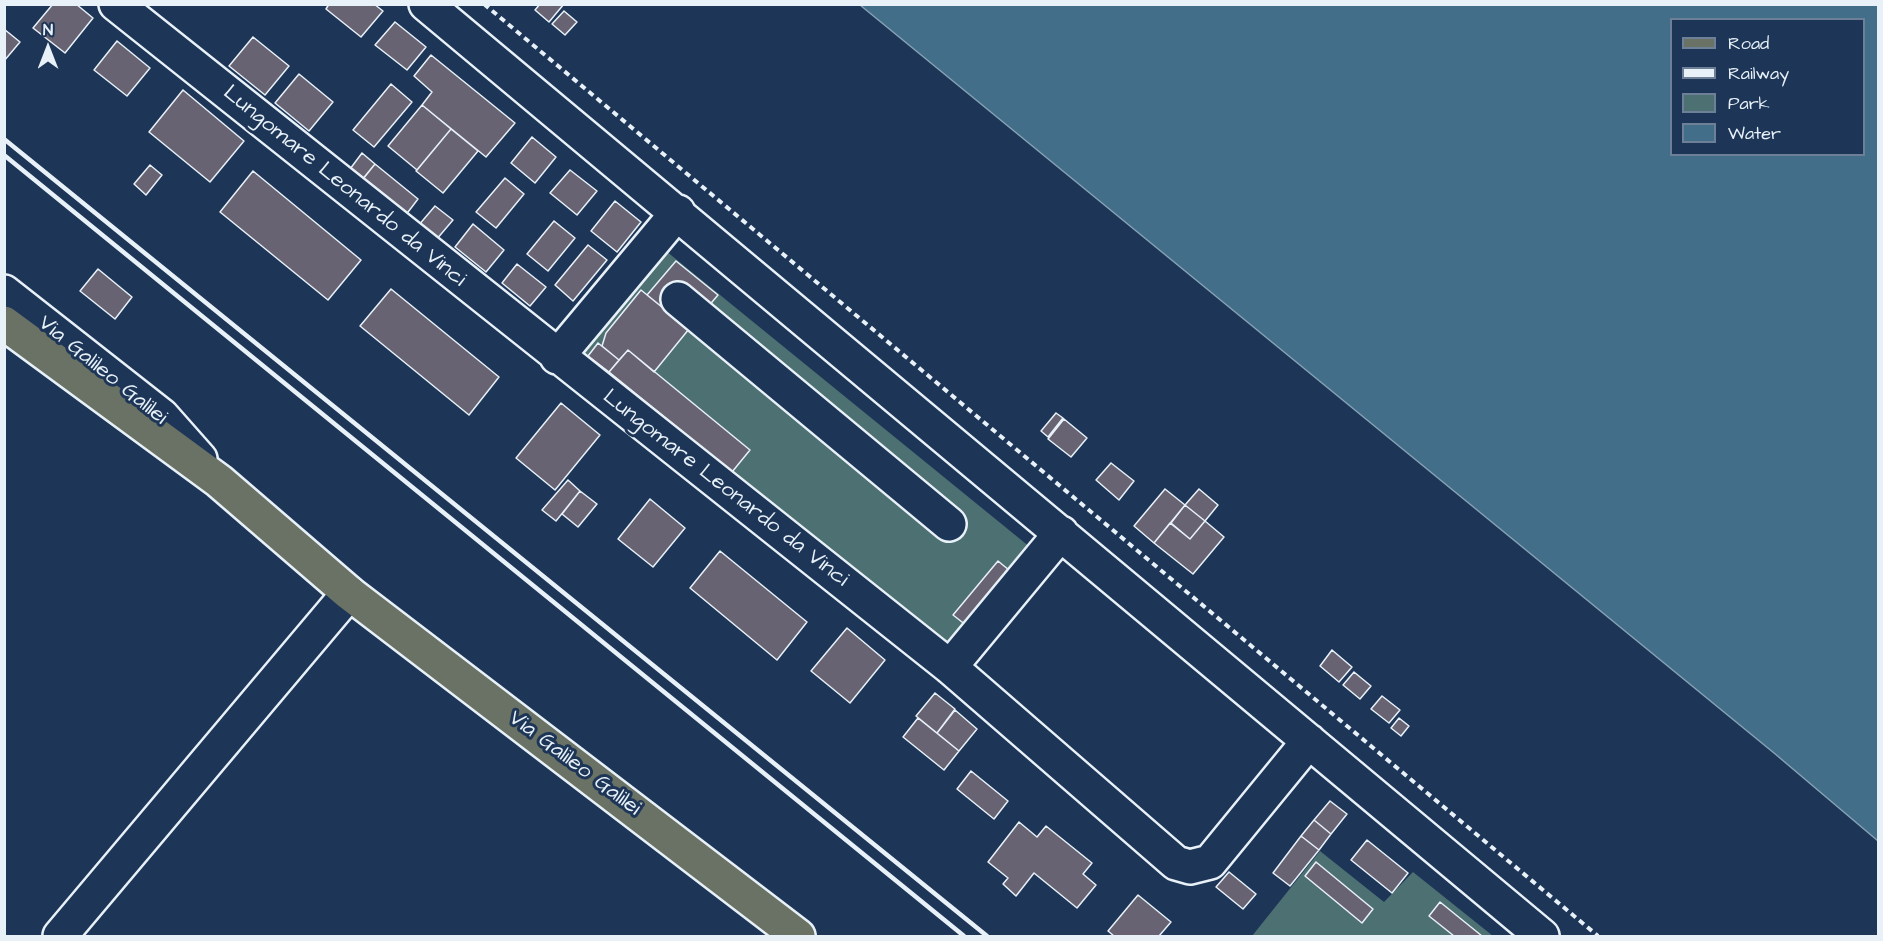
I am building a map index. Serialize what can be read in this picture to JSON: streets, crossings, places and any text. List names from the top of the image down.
{
  "streets": {
    "main road": ["Via Galileo Galilei"],
    "street": ["Lungomare Leonardo da Vinci"]
  },
  "legend": [
    "Road",
    "Railway",
    "Park",
    "Water"
  ],
  "north": "top"
}
